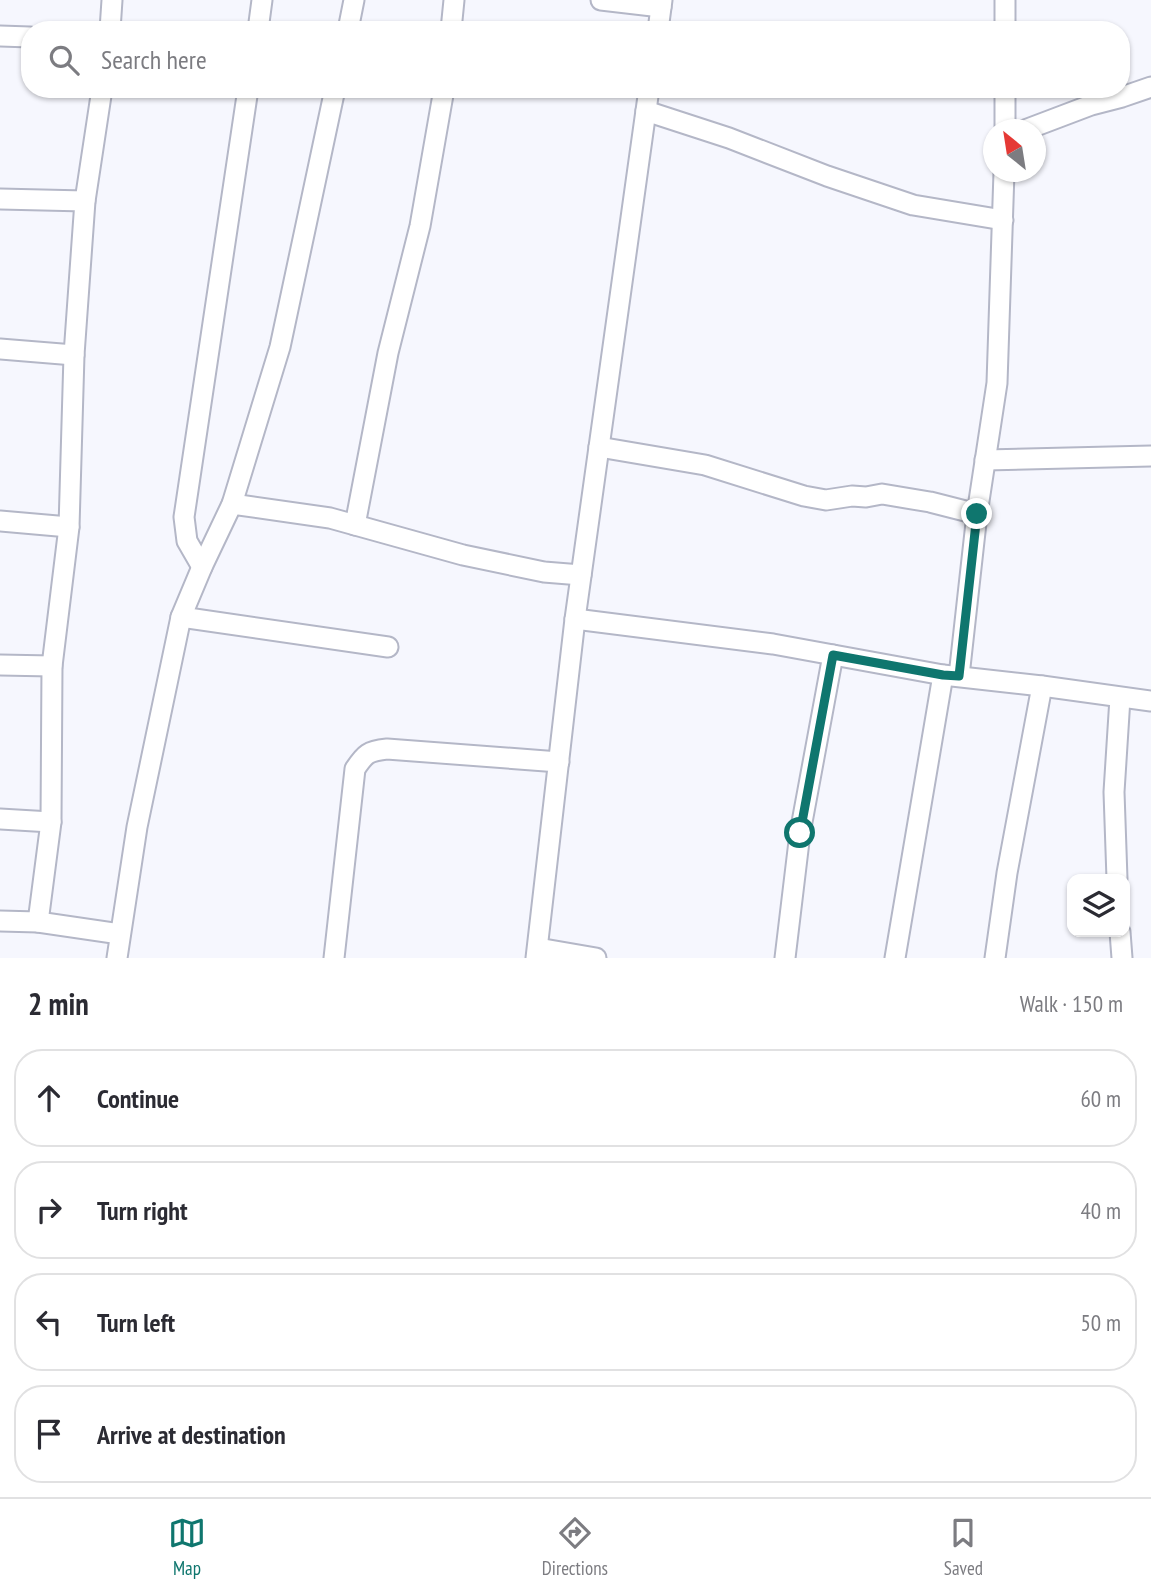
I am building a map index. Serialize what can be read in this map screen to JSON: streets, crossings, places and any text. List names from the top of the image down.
{
  "north": "top left",
  "page": {
    "search": "Search here",
    "heading": ["2 min", "Walk · 150 m"],
    "list": [
      ["Continue", "60 m"],
      ["Turn right", "40 m"],
      ["Turn left", "50 m"],
      "Arrive at destination"
    ],
    "nav": ["Map", "Directions", "Saved"]
  }
}
